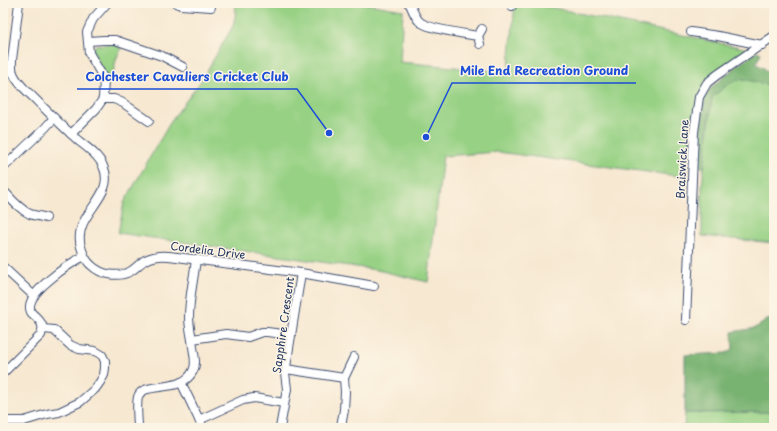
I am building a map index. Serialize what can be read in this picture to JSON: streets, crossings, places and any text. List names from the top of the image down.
{
  "streets": {
    "street": ["Braiswick Lane", "Cordelia Drive", "Sapphire Crescent"]
  },
  "crossings": [
    ["Cordelia Drive", "Sapphire Crescent"]
  ],
  "places": ["Colchester Cavaliers Cricket Club", "Mile End Recreation Ground"]
}
